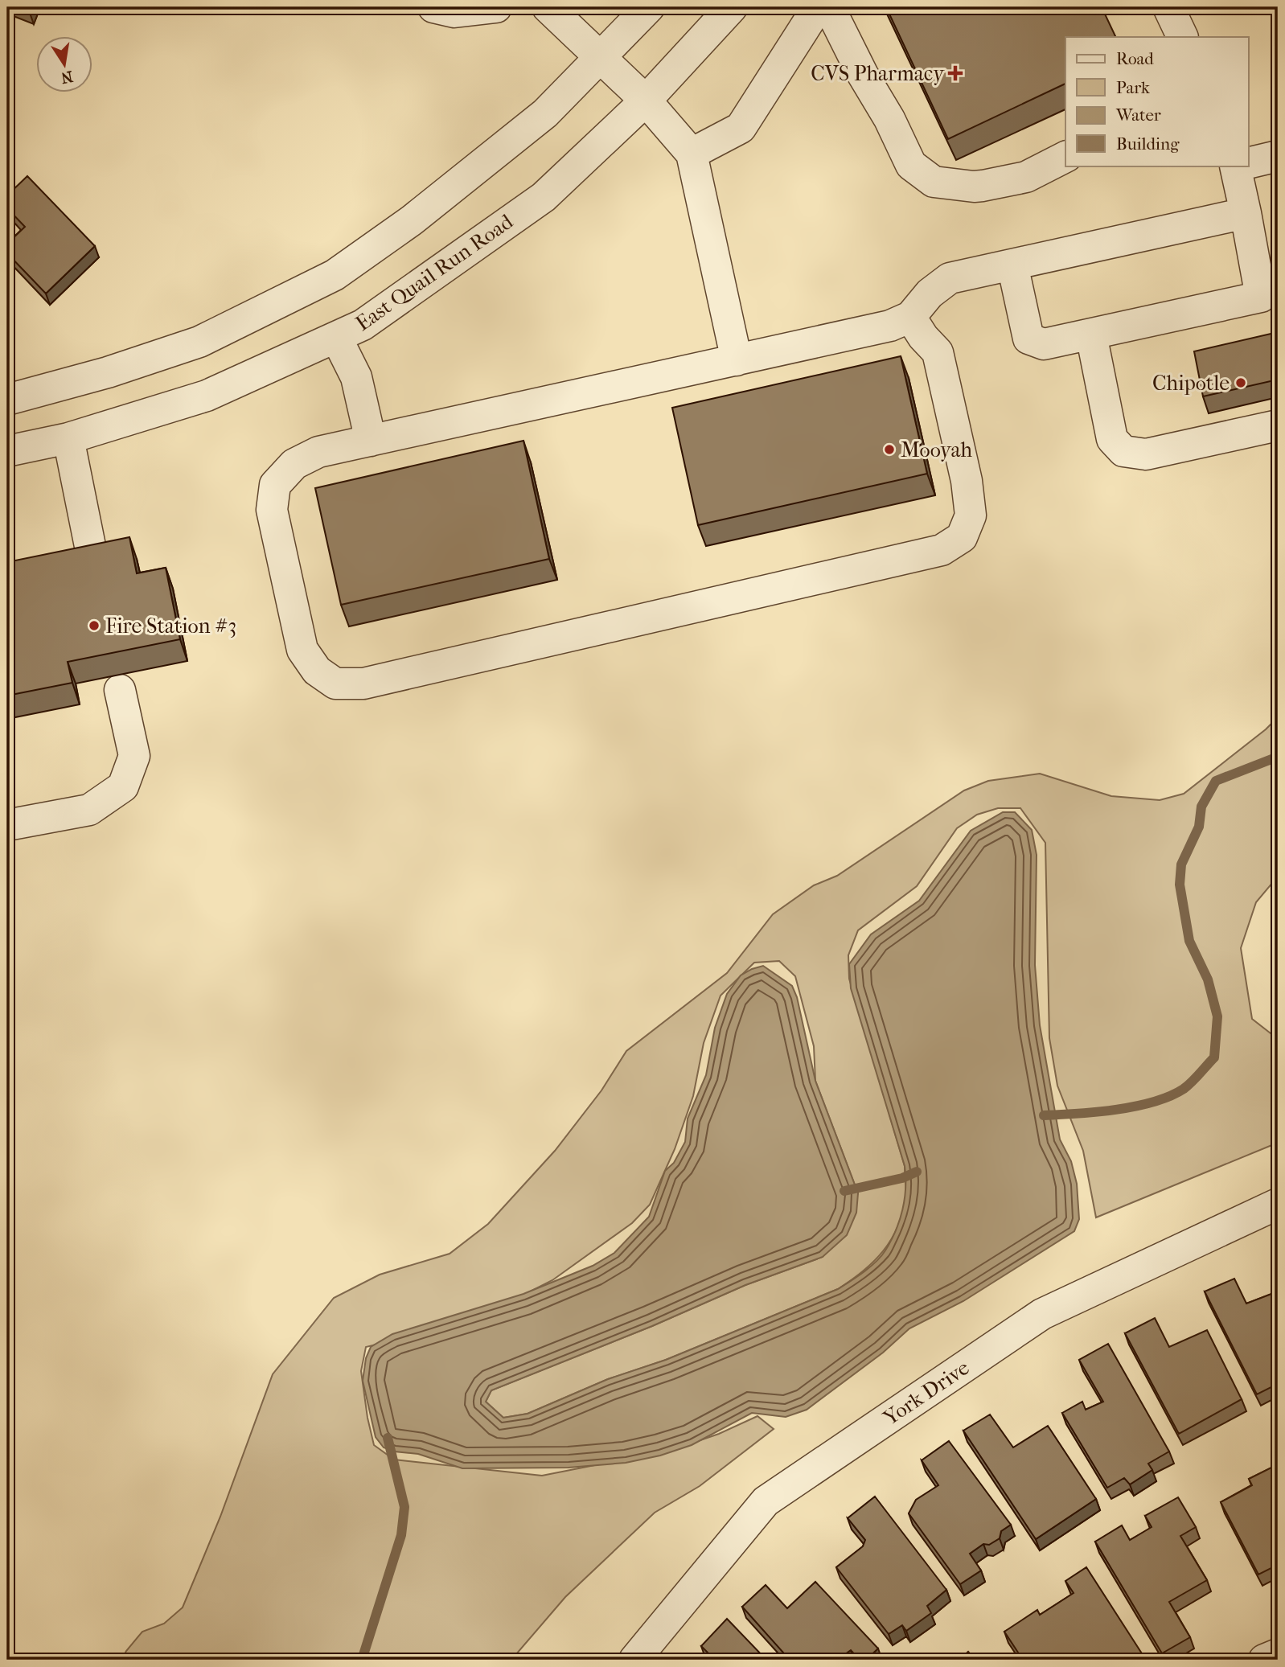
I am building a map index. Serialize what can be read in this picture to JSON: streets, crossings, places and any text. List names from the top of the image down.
{
  "streets": {
    "street": ["East Quail Run Road", "York Drive"]
  },
  "places": {
    "health": ["CVS Pharmacy"],
    "other": ["Chipotle", "Mooyah", "Fire Station #3"]
  },
  "legend": [
    "Road",
    "Park",
    "Water",
    "Building"
  ],
  "north": "bottom"
}
